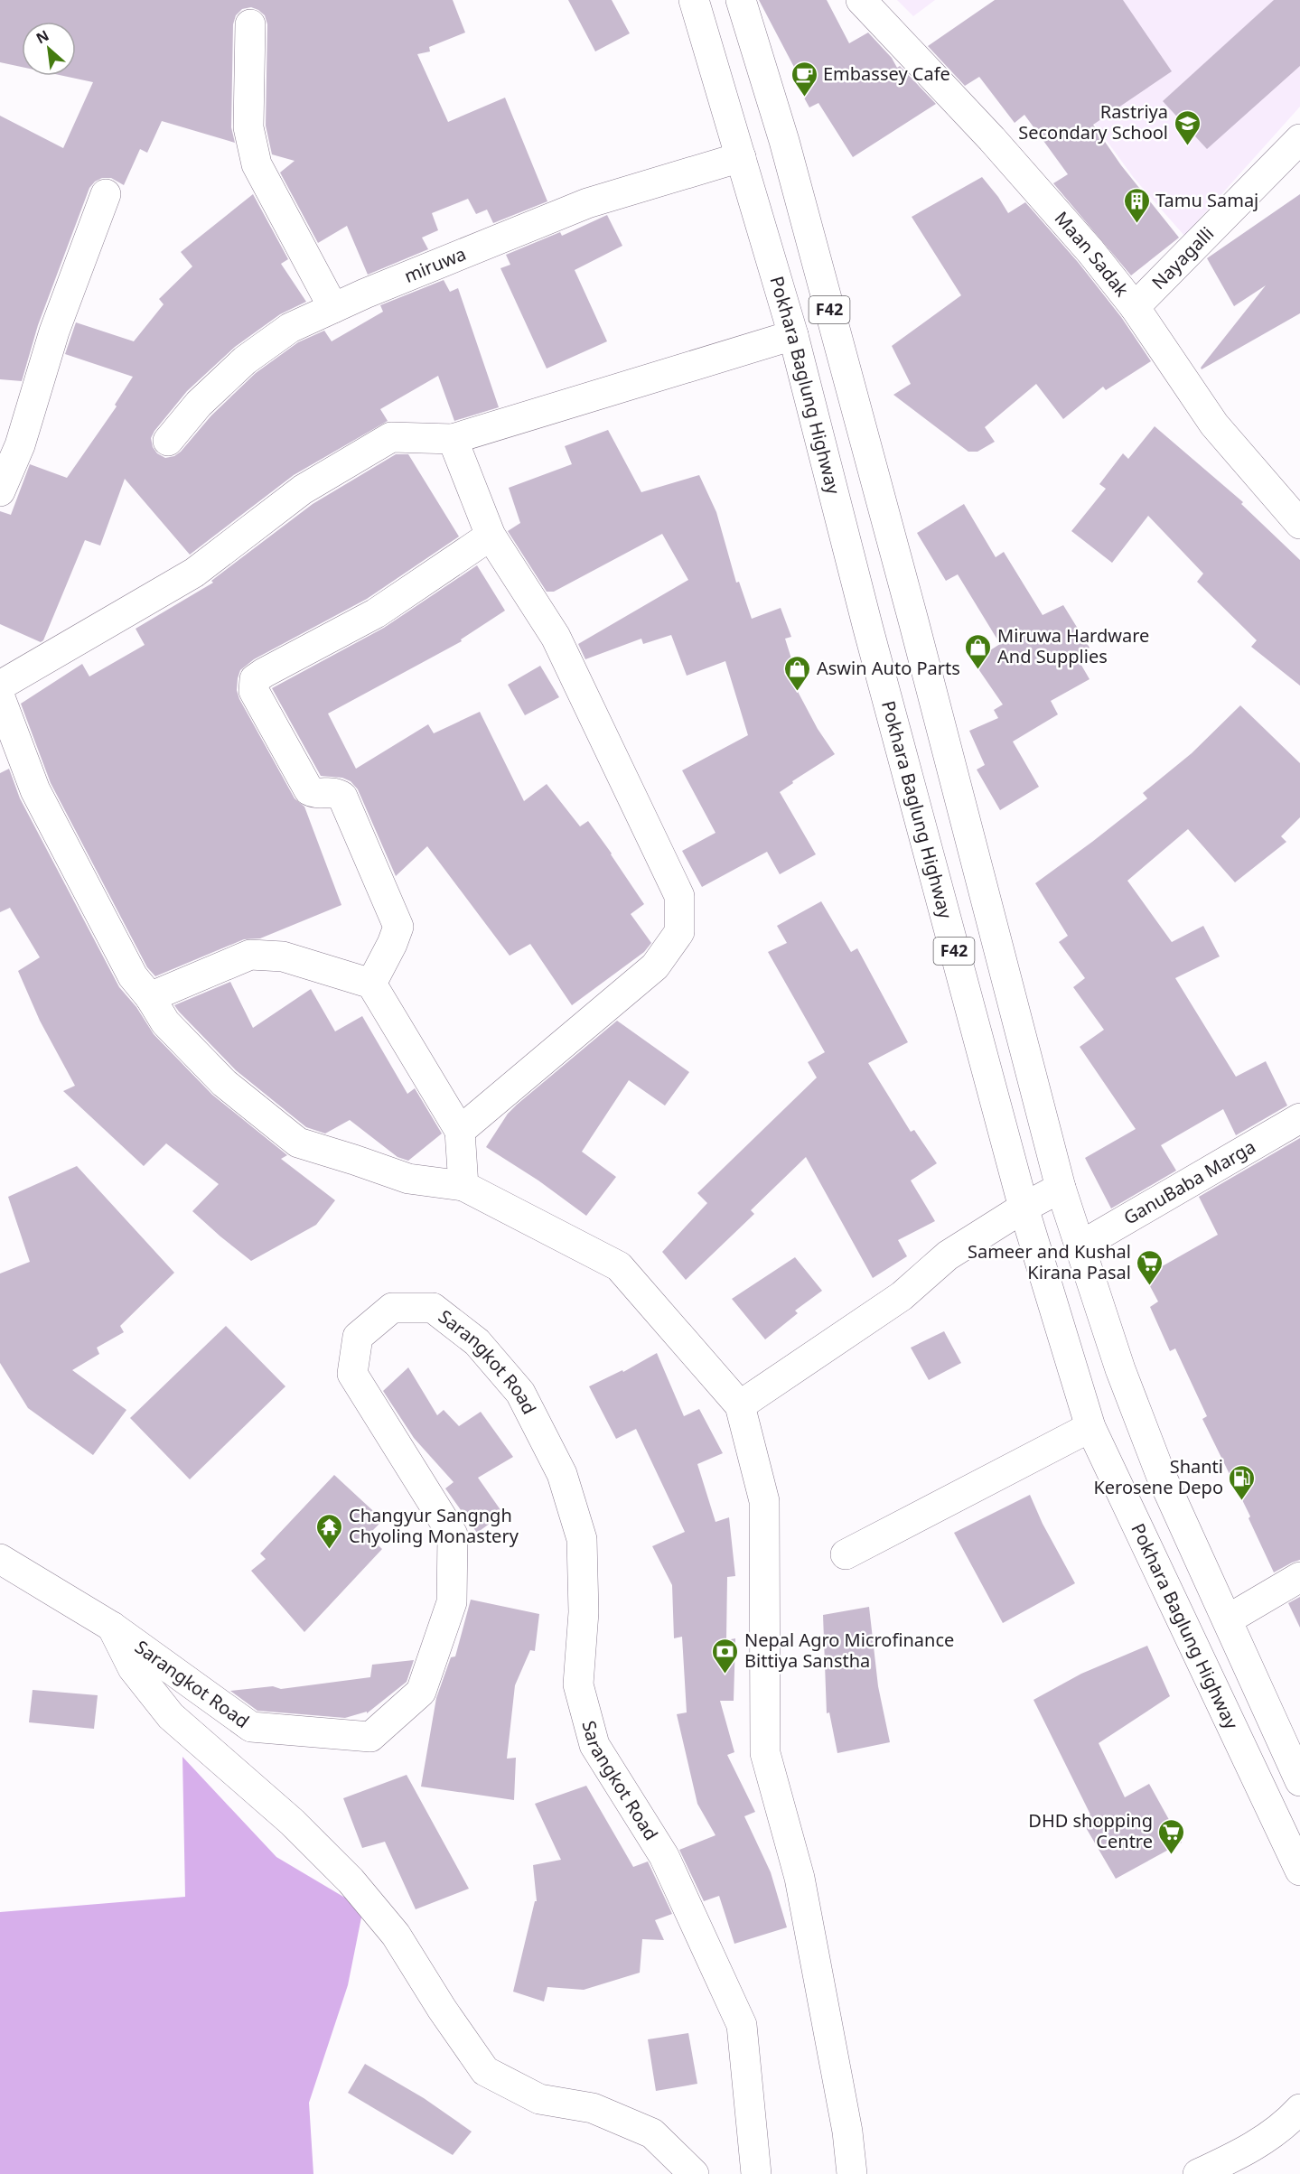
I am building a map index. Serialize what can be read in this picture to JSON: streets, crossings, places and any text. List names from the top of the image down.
{
  "streets": {
    "main road": [
      "Maan Sadak",
      "Nayagalli",
      "miruwa",
      "F42",
      "Pokhara Baglung Highway",
      "GanuBaba Marga",
      "Sarangkot Road"
    ]
  },
  "crossings": [
    ["Maan Sadak", "Nayagalli"],
    ["miruwa", "Pokhara Baglung Highway"],
    ["F42", "GanuBaba Marga"]
  ],
  "places": {
    "cafe": ["Embassey Cafe"],
    "school or university": ["Rastriya Secondary School"],
    "building": ["Tamu Samaj"],
    "shop": ["Miruwa Hardware And Supplies", "Aswin Auto Parts"],
    "supermarket": ["Sameer and Kushal Kirana Pasal", "DHD shopping Centre"],
    "fuel station": ["Shanti Kerosene Depo"],
    "temple": ["Changyur Sangngh Chyoling Monastery"],
    "bank": ["Nepal Agro Microfinance Bittiya Sanstha"]
  },
  "north": "top left"
}
